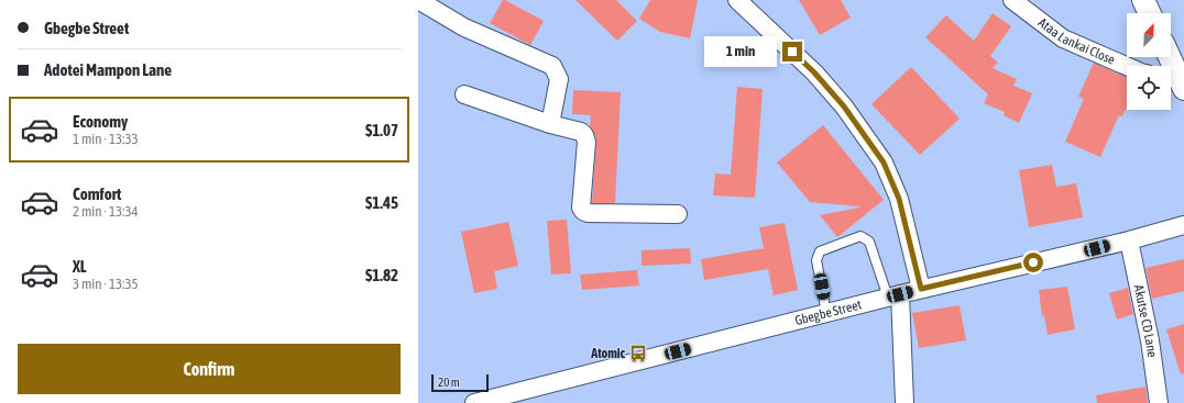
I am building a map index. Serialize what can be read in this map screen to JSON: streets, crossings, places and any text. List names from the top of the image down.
{
  "streets": {
    "street": ["Ataa Lankai Close", "Gbegbe Street", "Akutse CD Lane"]
  },
  "crossings": [
    ["Gbegbe Street", "Akutse CD Lane"]
  ],
  "places": {
    "bus stop": ["Atomic"]
  },
  "scale_bar": "20 m",
  "north": "top right",
  "page": {
    "banner": ["Gbegbe Street", "Adotei Mampon Lane"],
    "bubble": "1 min",
    "list": [
      {
        "name": "Economy",
        "note": "1 min · 13:33",
        "value": "$1.07"
      },
      {
        "name": "Comfort",
        "note": "2 min · 13:34",
        "value": "$1.45"
      },
      {
        "name": "XL",
        "note": "3 min · 13:35",
        "value": "$1.82"
      }
    ],
    "buttons": "Confirm",
    "scale": "20 m"
  }
}
